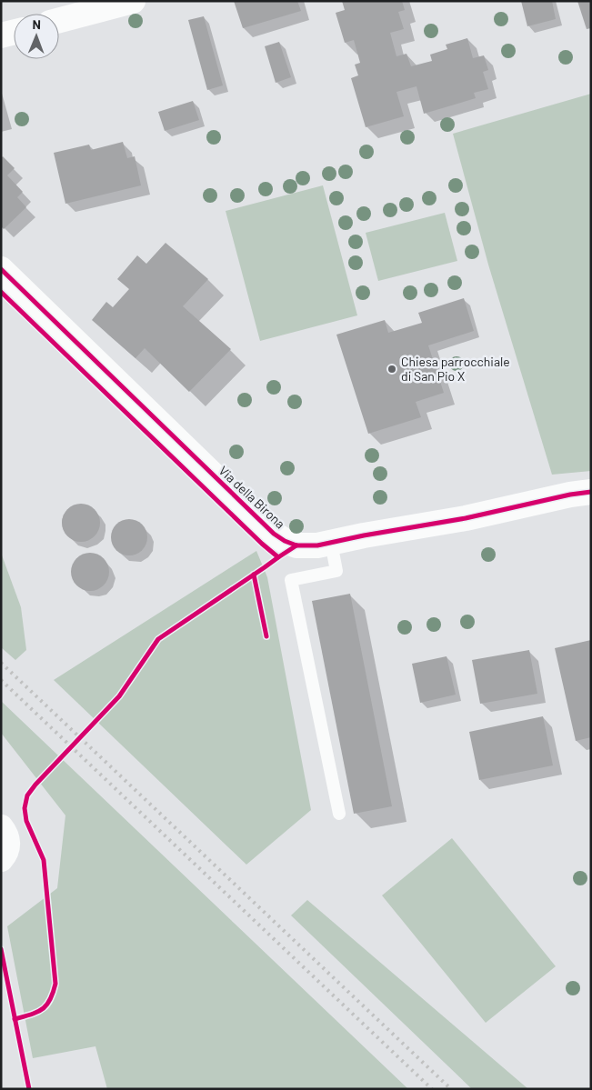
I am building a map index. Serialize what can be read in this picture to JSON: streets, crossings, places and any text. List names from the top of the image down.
{
  "streets": {
    "street": ["Via della Birona"]
  },
  "places": ["Chiesa parrocchiale di San Pio X"],
  "north": "top"
}
